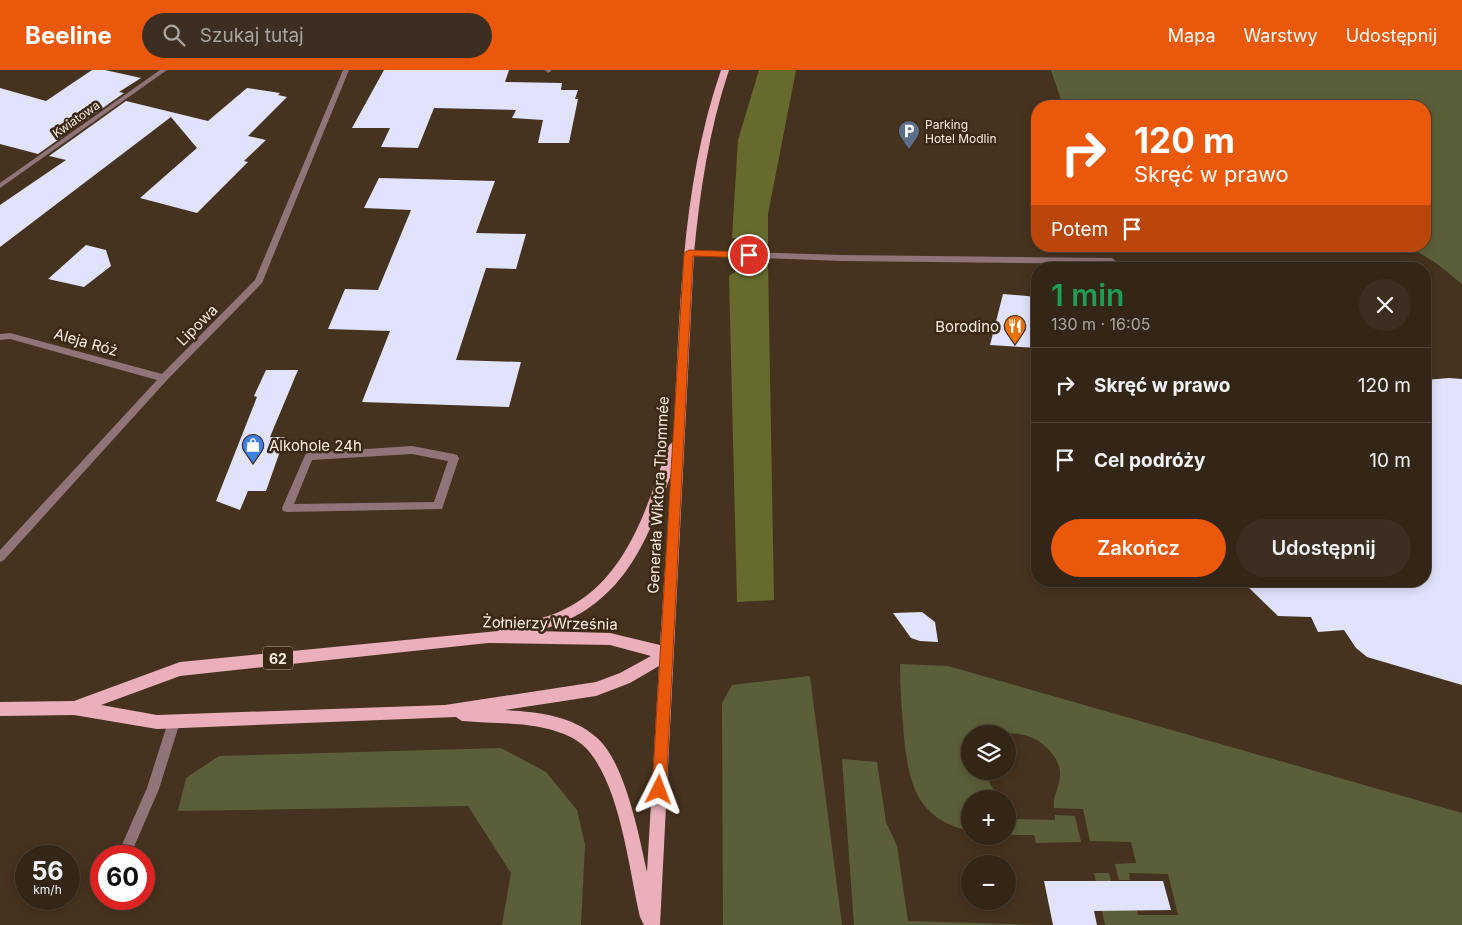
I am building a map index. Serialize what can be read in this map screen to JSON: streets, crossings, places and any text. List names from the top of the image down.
{
  "streets": {
    "main road": ["Generała Wiktora Thommée", "Żołnierzy Września", "62"],
    "street": ["Kwiatowa", "Lipowa", "Aleja Róż"]
  },
  "crossings": [
    ["Lipowa", "Aleja Róż"],
    ["Generała Wiktora Thommée", "Żołnierzy Września"],
    ["Generała Wiktora Thommée", "62"],
    ["Żołnierzy Września", "62"]
  ],
  "places": {
    "parking": ["Parking Hotel Modlin"],
    "restaurant": ["Borodino"],
    "shop": ["Alkohole 24h"]
  },
  "page": {
    "header": "Beeline",
    "search": "Szukaj tutaj",
    "nav": ["Mapa", "Warstwy", "Udostępnij"],
    "turn": ["120 m", "Skręć w prawo"],
    "then": "Potem",
    "heading": ["1 min", "130 m · 16:05"],
    "list": [
      {
        "name": "Skręć w prawo",
        "value": "120 m"
      },
      {
        "name": "Cel podróży",
        "value": "10 m"
      }
    ],
    "buttons": ["Zakończ", "Udostępnij"],
    "map_buttons": ["+", "−"],
    "speed": "56 km/h",
    "limit": "60"
  }
}
